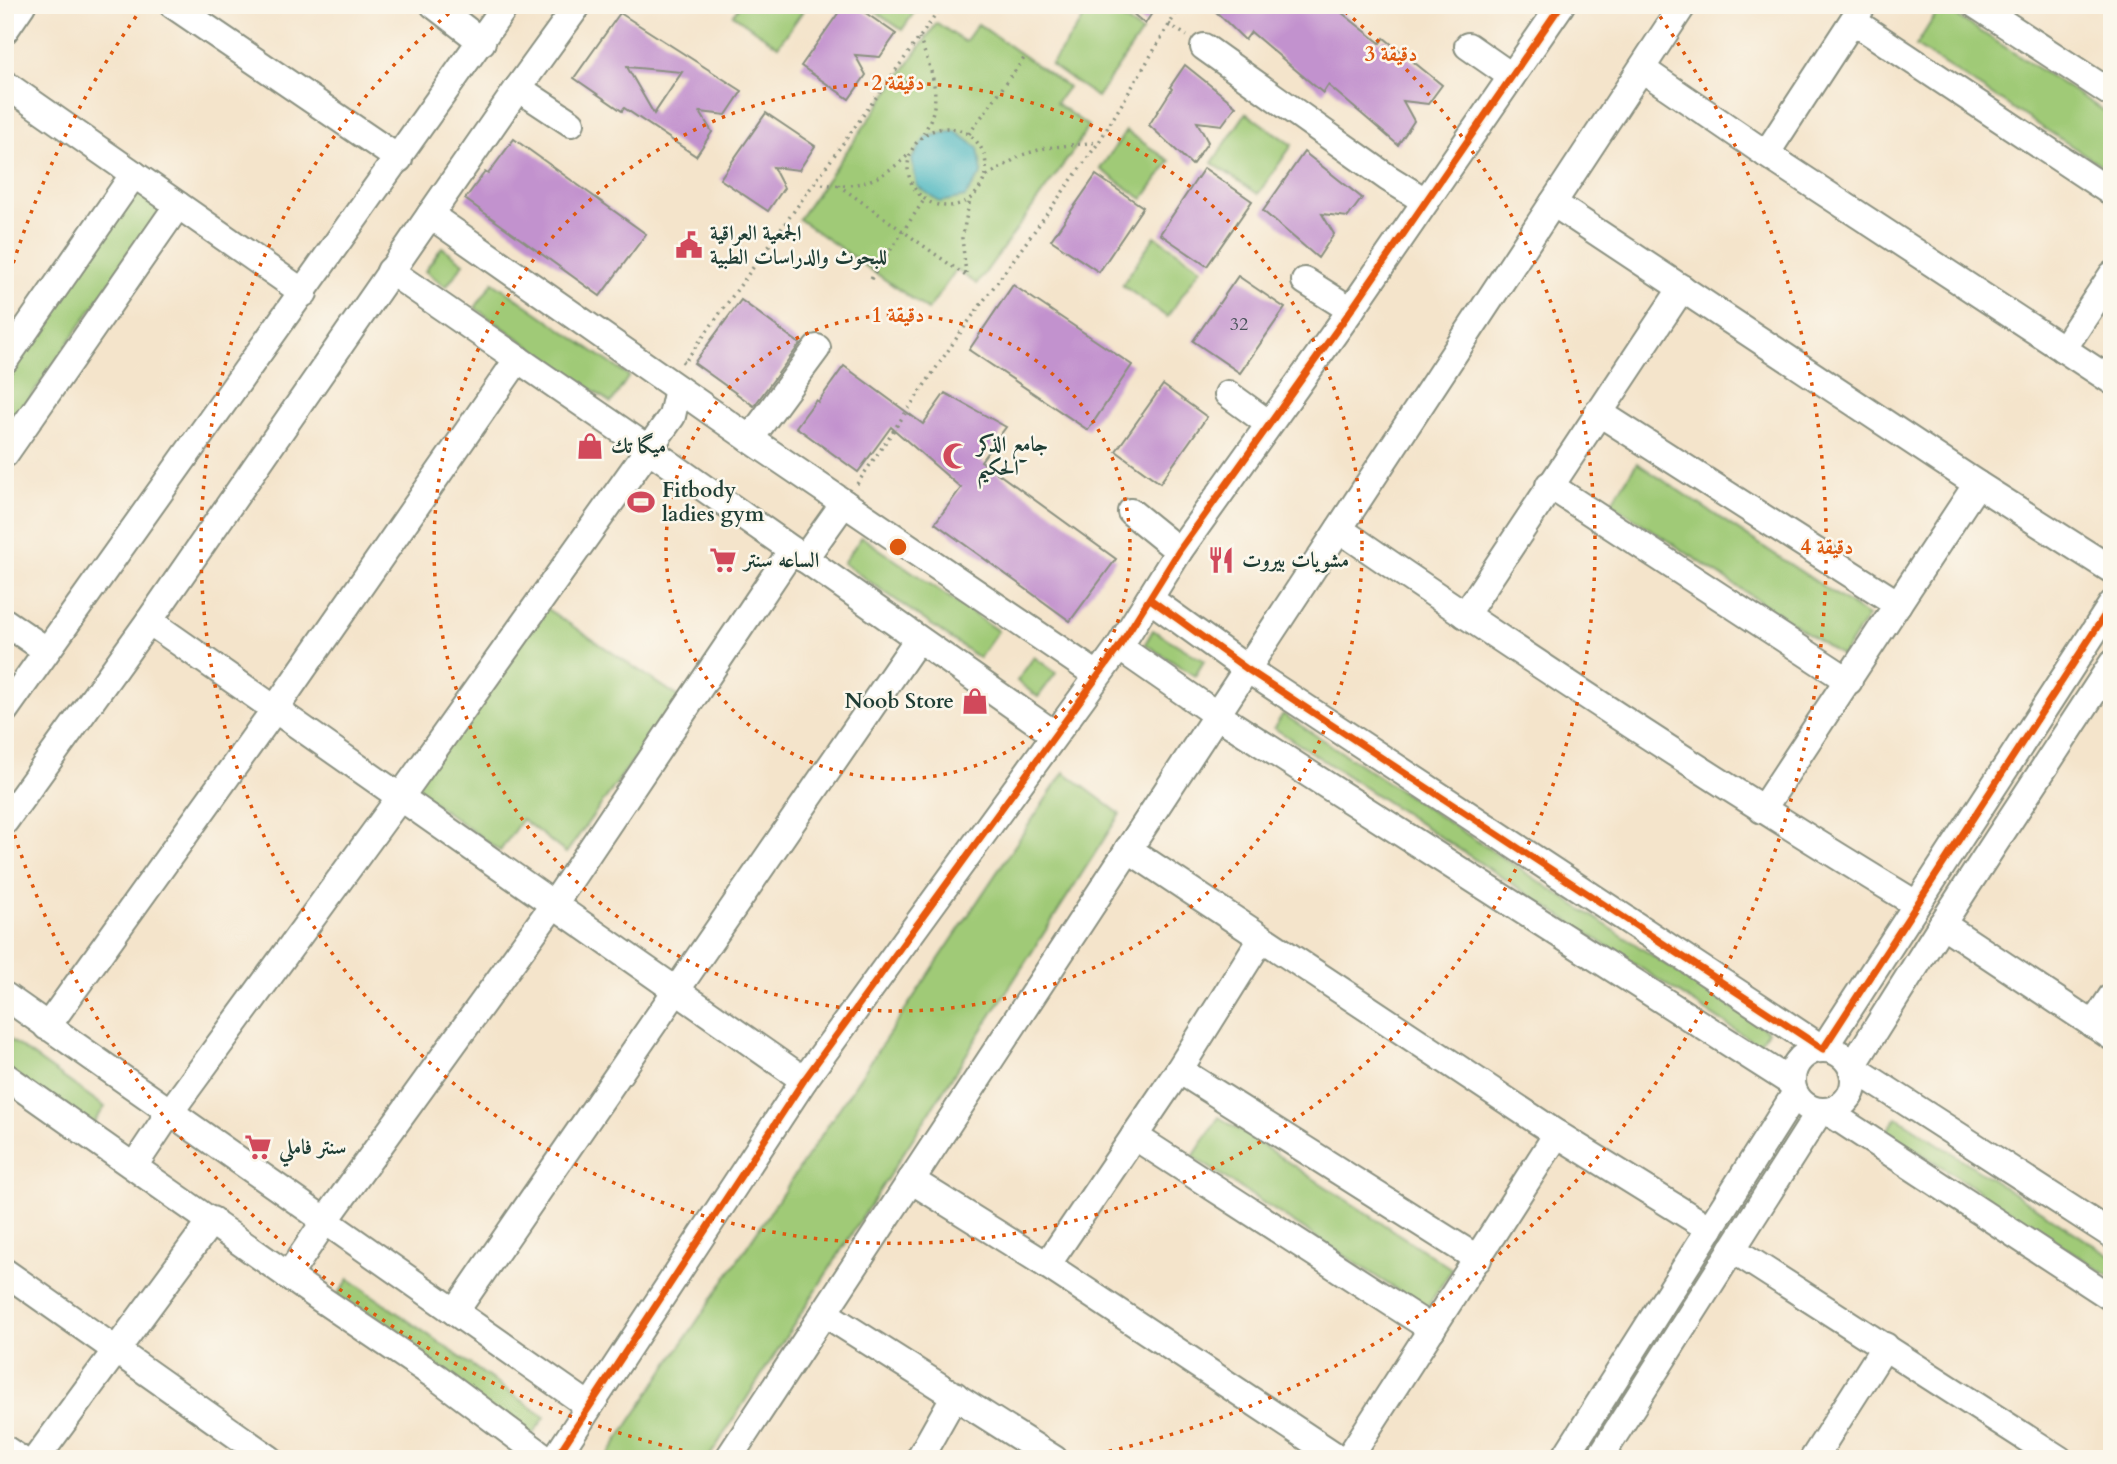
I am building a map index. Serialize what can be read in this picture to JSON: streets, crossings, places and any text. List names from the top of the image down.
{
  "places": {
    "public building": ["الجمعية العراقية للبحوث والدراسات الطبية"],
    "shop": ["ميگا تك", "Noob Store"],
    "mosque": ["جامع الذكر الحكيم"],
    "sports": ["Fitbody ladies gym"],
    "supermarket": ["الساعه سنتر", "سنتر فاملي"],
    "restaurant": ["مشويات بيروت"]
  },
  "house_numbers": ["32"],
  "rings": [
    "3 دقيقة",
    "2 دقيقة",
    "1 دقيقة",
    "4 دقيقة"
  ]
}
